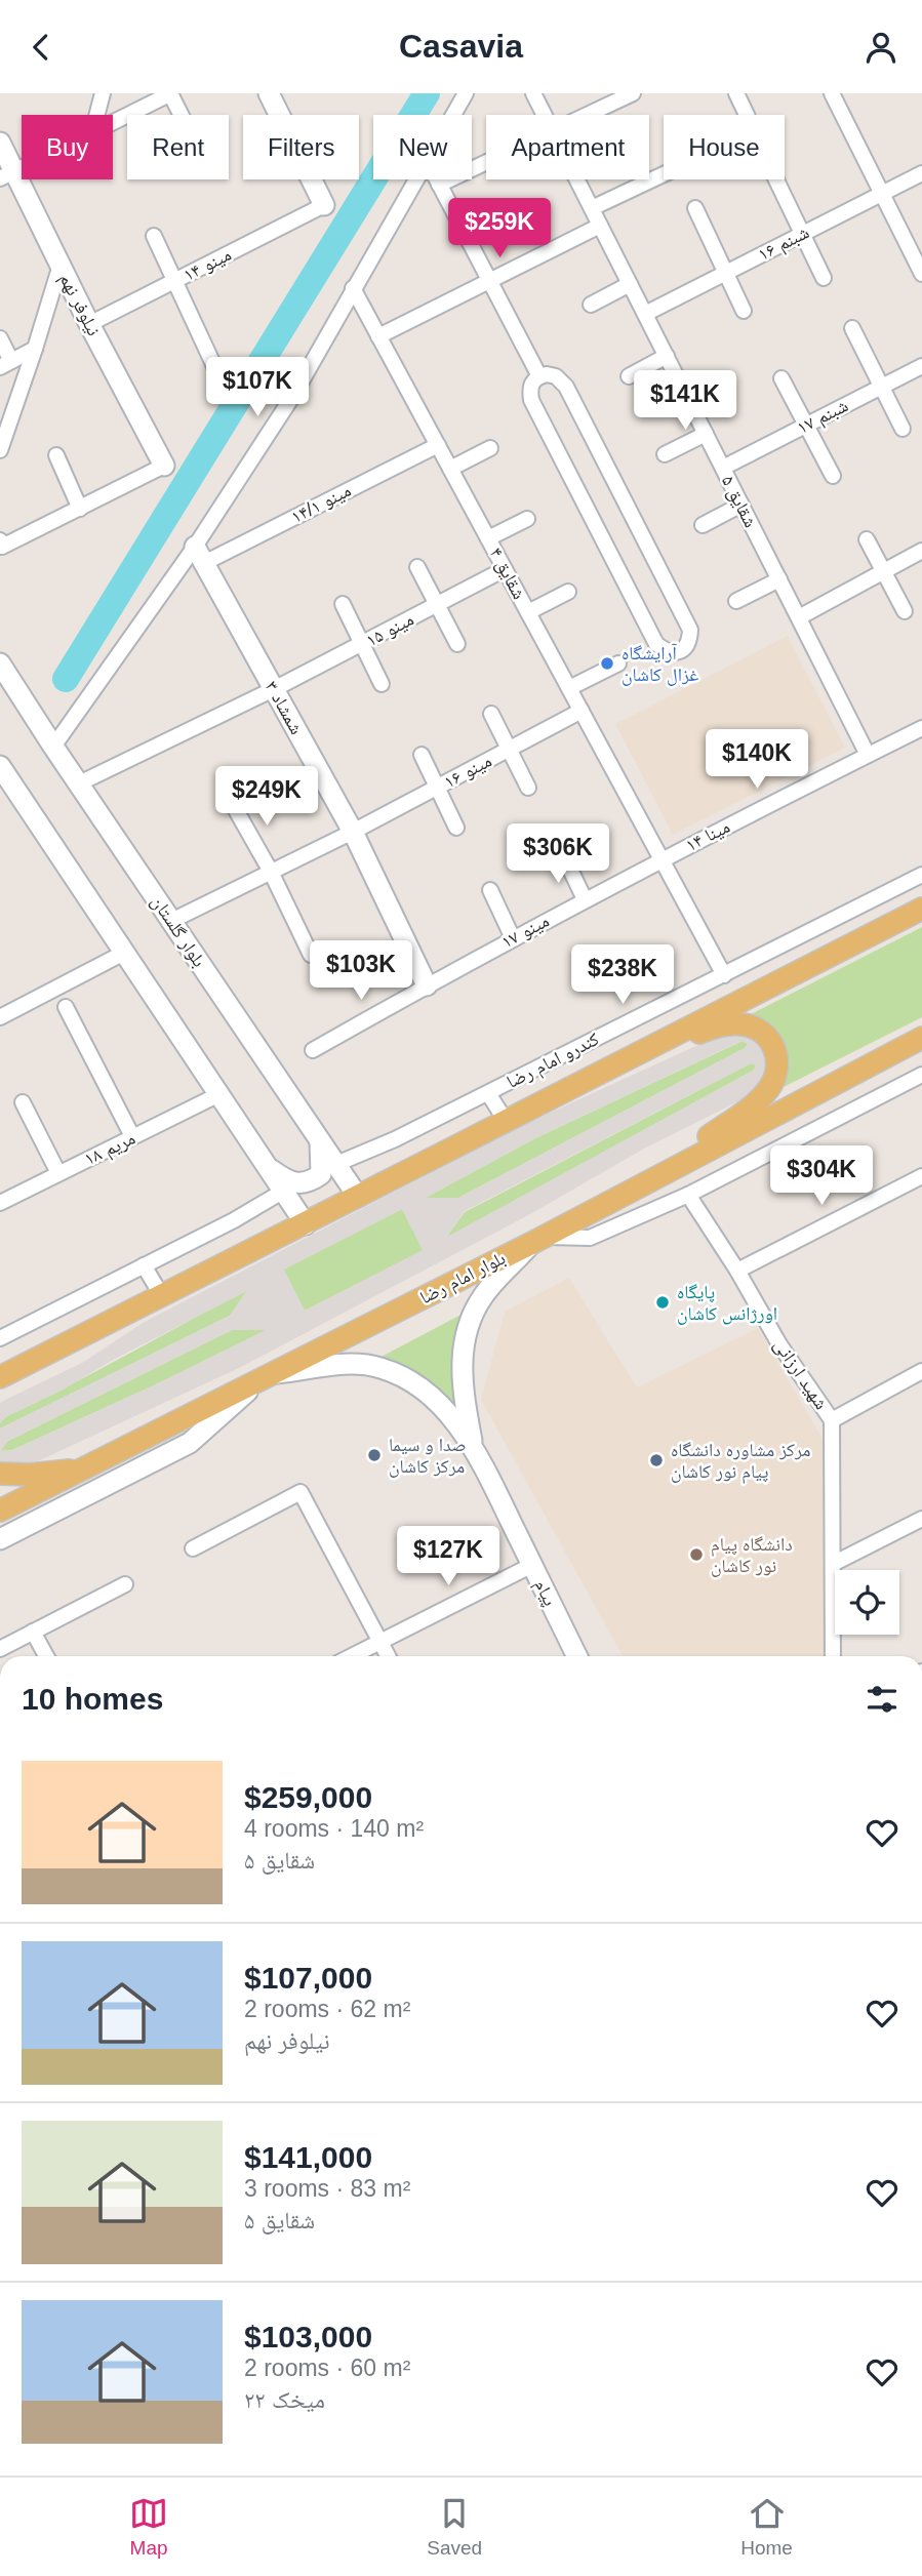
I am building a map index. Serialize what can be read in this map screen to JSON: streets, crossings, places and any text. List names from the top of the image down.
{
  "streets": {
    "main road": [
      "نیلوفر نهم",
      "شمشاد ۳",
      "بلوار گلستان",
      "بلوار امام رضا",
      "پیام"
    ],
    "street": [
      "شبنم ۱۶",
      "مینو ۱۴",
      "شبنم ۱۷",
      "شقایق ۵",
      "مینو ۱۴/۱",
      "شقایق ۴",
      "مینو ۱۵",
      "مینو ۱۶",
      "مینا ۱۴",
      "مینو ۱۷",
      "کندرو امام رضا",
      "مریم ۱۸",
      "شهید ارزانی"
    ]
  },
  "crossings": [
    ["شبنم ۱۶", "شقایق ۵"],
    ["مینو ۱۴", "نیلوفر نهم"],
    ["شبنم ۱۷", "شقایق ۵"],
    ["شقایق ۵", "مینا ۱۴"],
    ["مینو ۱۴/۱", "شقایق ۴"],
    ["مینو ۱۴/۱", "شمشاد ۳"],
    ["شقایق ۴", "مینو ۱۵"],
    ["شقایق ۴", "مینو ۱۶"],
    ["شقایق ۴", "مینا ۱۴"],
    ["شقایق ۴", "مینو ۱۷"],
    ["شقایق ۴", "کندرو امام رضا"],
    ["مینو ۱۵", "شمشاد ۳"],
    ["مینو ۱۵", "بلوار گلستان"],
    ["شمشاد ۳", "مینو ۱۶"],
    ["شمشاد ۳", "مینو ۱۷"],
    ["مینو ۱۶", "بلوار گلستان"],
    ["مینا ۱۴", "مینو ۱۷"],
    ["بلوار گلستان", "کندرو امام رضا"]
  ],
  "places": [
    "آرایشگاه غزال کاشان",
    "پایگاه اورژانس کاشان",
    "صدا و سیما مرکز کاشان",
    "مرکز مشاوره دانشگاه پیام نور کاشان",
    "دانشگاه پیام نور کاشان"
  ],
  "page": {
    "header": "Casavia",
    "chip": [
      "Buy",
      "Rent",
      "Filters",
      "New",
      "Apartment",
      "House"
    ],
    "price": [
      "$259K",
      "$107K",
      "$141K",
      "$140K",
      "$249K",
      "$306K",
      "$103K",
      "$238K",
      "$304K",
      "$127K"
    ],
    "heading": "10 homes",
    "list": [
      {
        "name": "$259,000",
        "note": "4 rooms · 140 m² · شقایق ۵"
      },
      {
        "name": "$107,000",
        "note": "2 rooms · 62 m² · نیلوفر نهم"
      },
      {
        "name": "$141,000",
        "note": "3 rooms · 83 m² · شقایق ۵"
      },
      {
        "name": "$103,000",
        "note": "2 rooms · 60 m² · میخک ۲۲"
      }
    ],
    "tabs": ["Map", "Saved", "Home"]
  }
}
